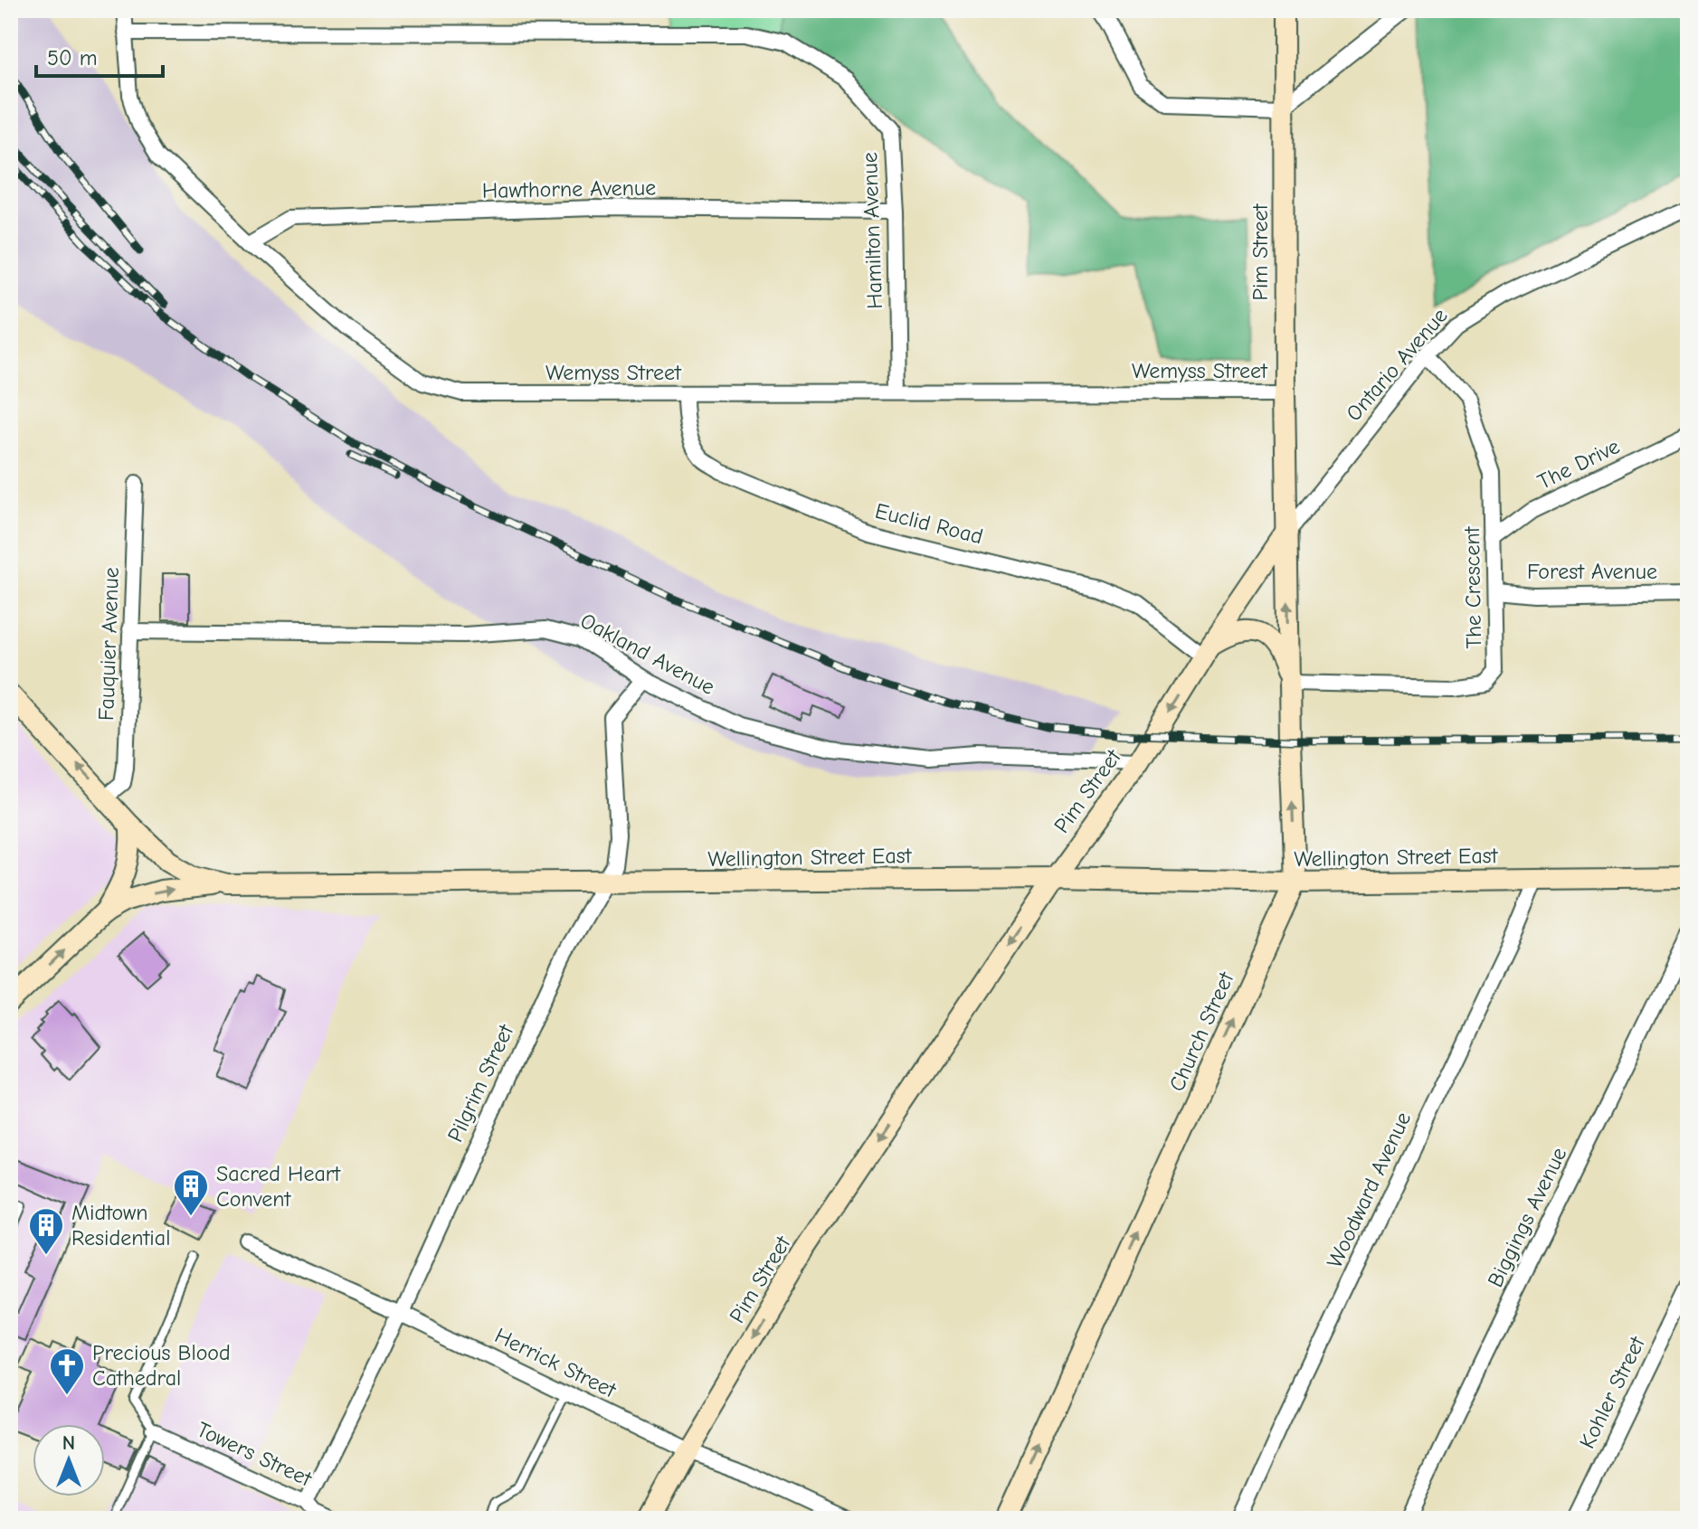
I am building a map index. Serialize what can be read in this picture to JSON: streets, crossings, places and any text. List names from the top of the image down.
{
  "streets": {
    "main road": ["Pim Street", "Wellington Street East", "Church Street"],
    "street": [
      "Hawthorne Avenue",
      "Hamilton Avenue",
      "Ontario Avenue",
      "Wemyss Street",
      "The Drive",
      "Euclid Road",
      "Forest Avenue",
      "The Crescent",
      "Fauquier Avenue",
      "Oakland Avenue",
      "Pilgrim Street",
      "Woodward Avenue",
      "Biggings Avenue",
      "Herrick Street",
      "Kohler Street",
      "Towers Street"
    ]
  },
  "crossings": [
    ["Hawthorne Avenue", "Hamilton Avenue"],
    ["Hawthorne Avenue", "Wemyss Street"],
    ["Hamilton Avenue", "Wemyss Street"],
    ["Pim Street", "Ontario Avenue"],
    ["Pim Street", "Wemyss Street"],
    ["Pim Street", "Euclid Road"],
    ["Pim Street", "Oakland Avenue"],
    ["Pim Street", "Wellington Street East"],
    ["Pim Street", "Church Street"],
    ["Pim Street", "Herrick Street"],
    ["Ontario Avenue", "The Crescent"],
    ["Ontario Avenue", "Church Street"],
    ["Wemyss Street", "Euclid Road"],
    ["The Drive", "The Crescent"],
    ["Forest Avenue", "The Crescent"],
    ["The Crescent", "Church Street"],
    ["Fauquier Avenue", "Oakland Avenue"],
    ["Fauquier Avenue", "Wellington Street East"],
    ["Oakland Avenue", "Pilgrim Street"],
    ["Wellington Street East", "Church Street"],
    ["Wellington Street East", "Pilgrim Street"],
    ["Wellington Street East", "Woodward Avenue"],
    ["Pilgrim Street", "Herrick Street"],
    ["Pilgrim Street", "Towers Street"]
  ],
  "one_way": ["Pim Street", "Church Street"],
  "places": {
    "building": ["Sacred Heart Convent", "Midtown Residential"],
    "church": ["Precious Blood Cathedral"]
  },
  "scale_bar": "50 m",
  "north": "top"
}
